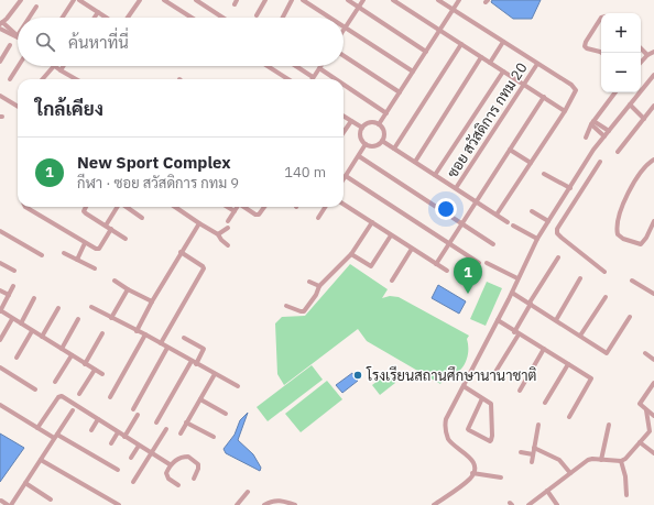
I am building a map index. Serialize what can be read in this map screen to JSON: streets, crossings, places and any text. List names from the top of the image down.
{
  "streets": {
    "street": ["ซอย สวัสดิการ กทม 20"]
  },
  "places": ["โรงเรียนสถานศึกษานานาชาติ"],
  "page": {
    "map_buttons": ["+", "−"],
    "search": "ค้นหาที่นี่",
    "heading": "ใกล้เคียง",
    "list": [
      {
        "mark": "1",
        "name": "New Sport Complex",
        "note": "กีฬา · ซอย สวัสดิการ กทม 9",
        "value": "140 m"
      }
    ],
    "pins": "1"
  }
}
